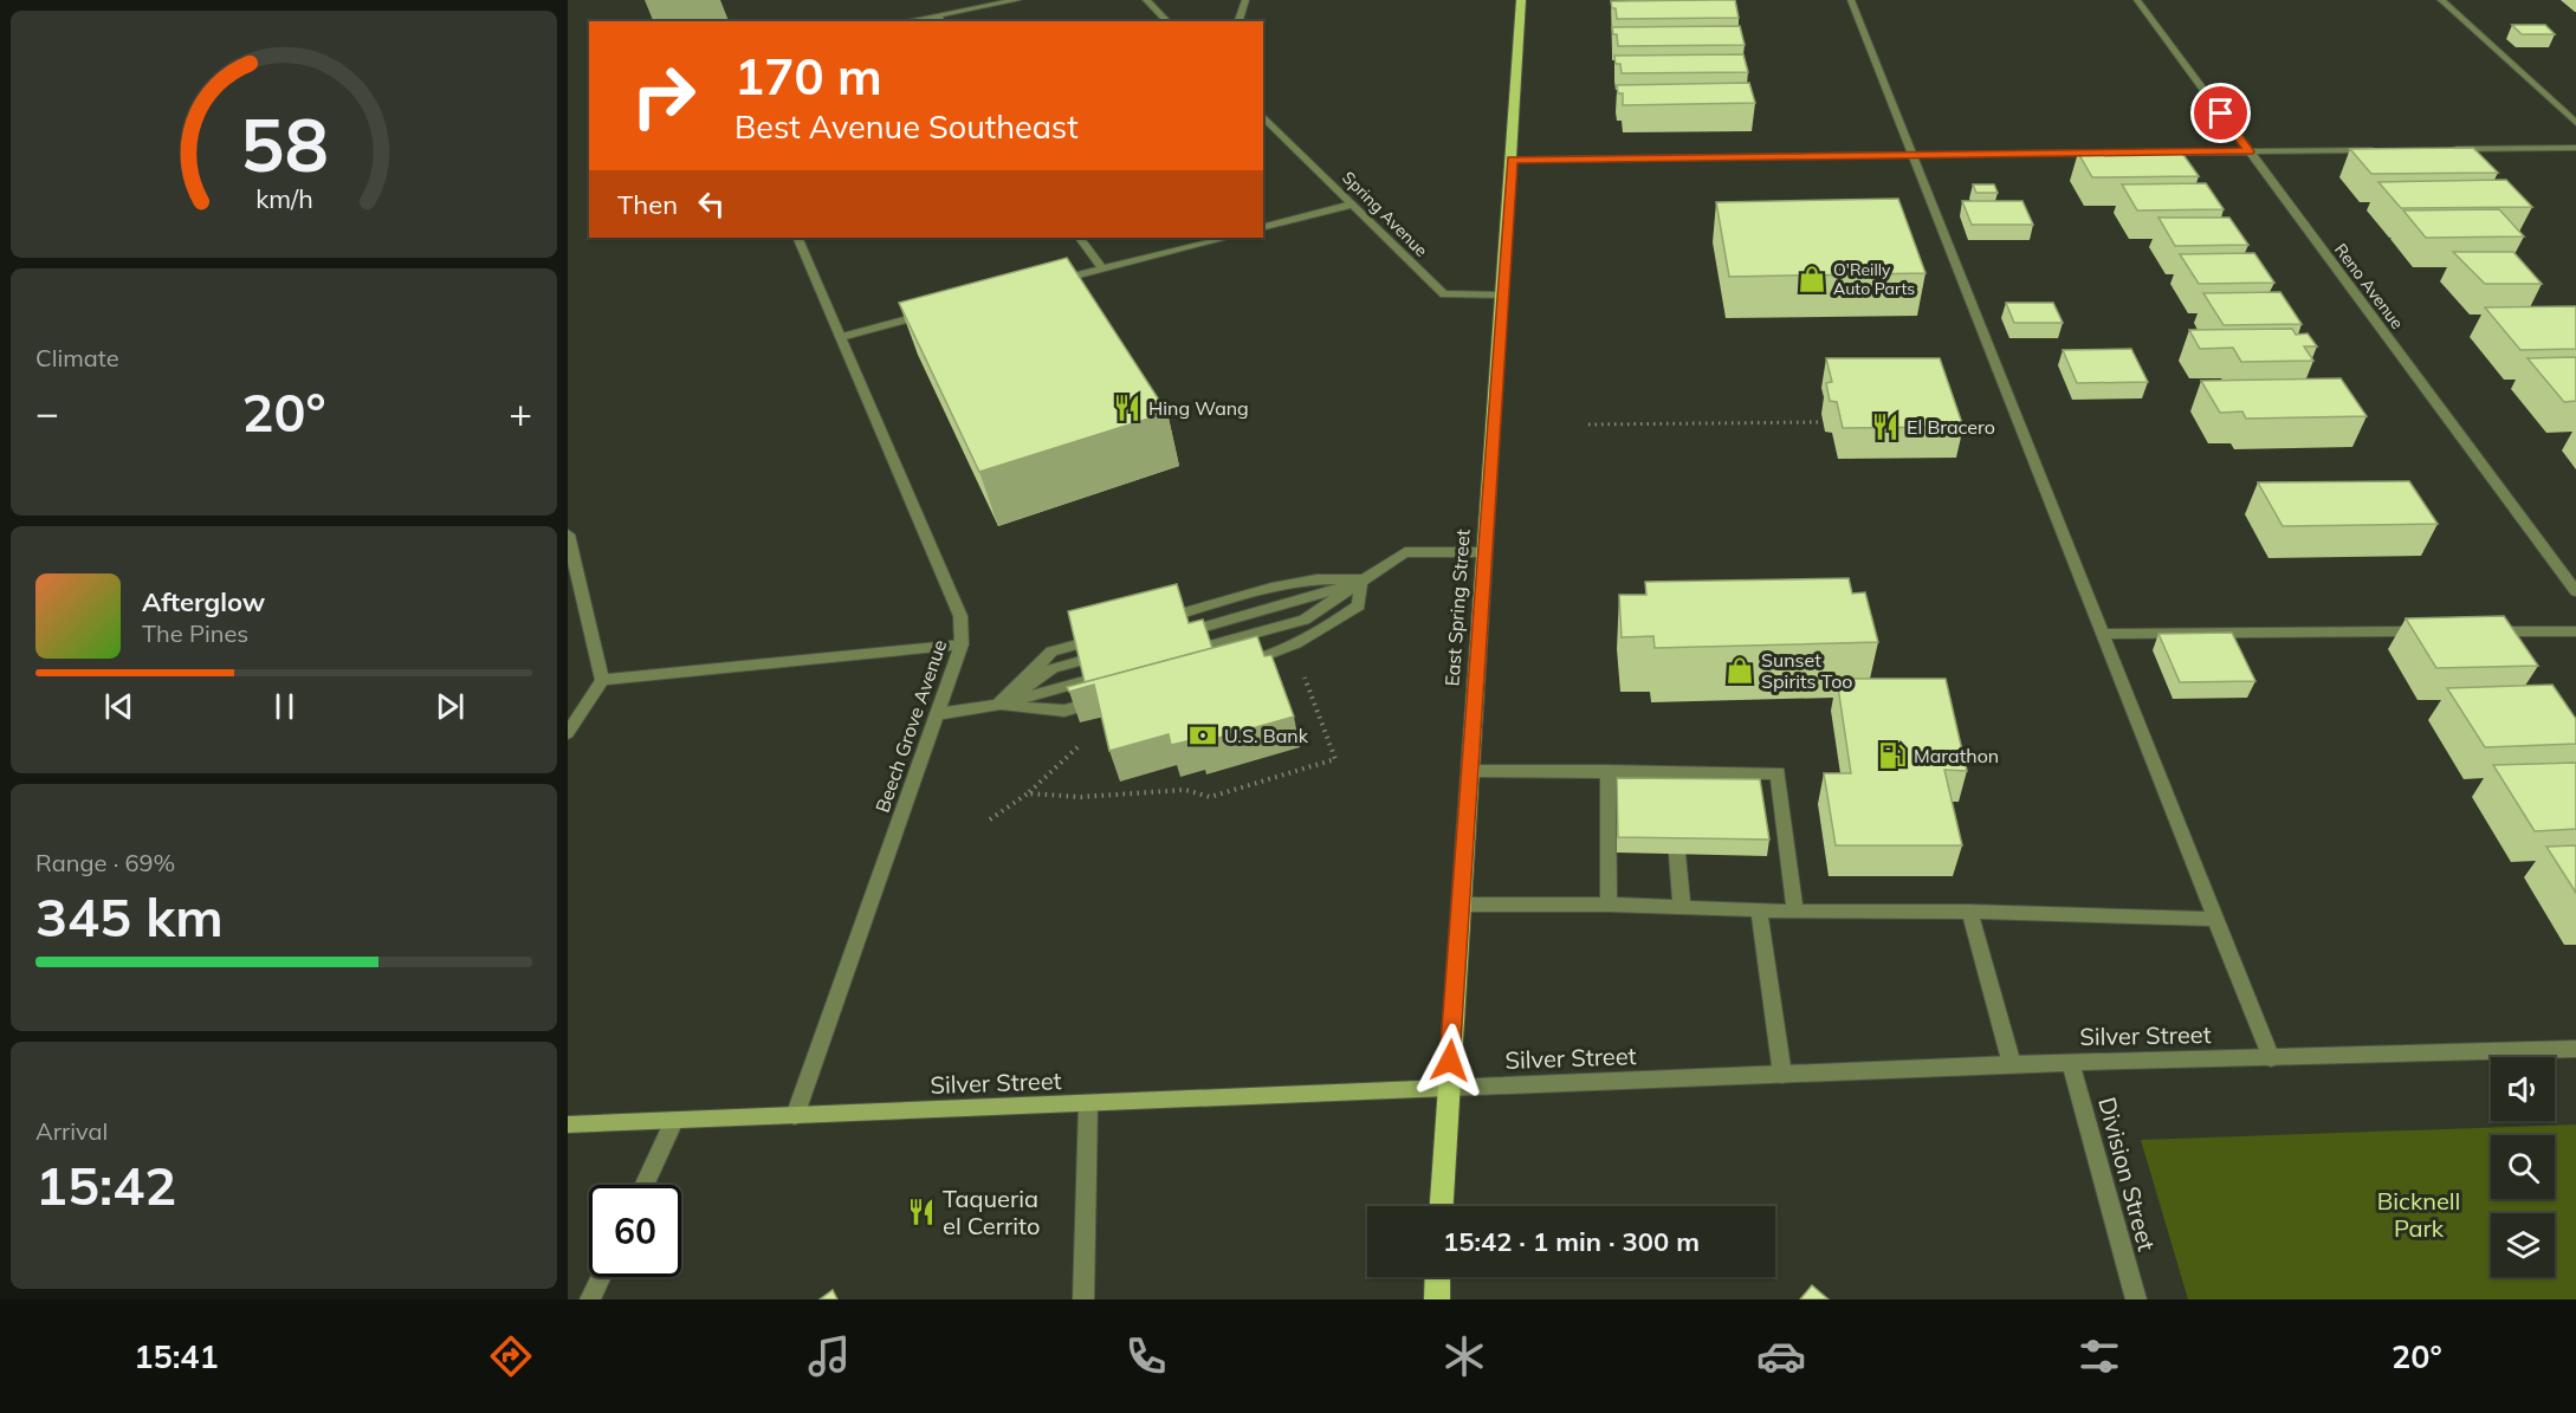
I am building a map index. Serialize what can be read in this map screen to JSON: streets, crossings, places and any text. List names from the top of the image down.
{
  "streets": {
    "main road": ["East Spring Street", "Silver Street"],
    "street": [
      "Spring Avenue",
      "Reno Avenue",
      "Beech Grove Avenue",
      "Division Street"
    ]
  },
  "crossings": [
    ["Spring Avenue", "East Spring Street"],
    ["East Spring Street", "Silver Street"],
    ["Beech Grove Avenue", "Silver Street"],
    ["Silver Street", "Division Street"]
  ],
  "parks": ["Bicknell Park"],
  "places": {
    "shop": ["O'Reilly Auto Parts", "Sunset Spirits Too"],
    "restaurant": ["Hing Wang", "El Bracero", "Taqueria el Cerrito"],
    "bank": ["U.S. Bank"],
    "fuel station": ["Marathon"]
  },
  "page": {
    "turn": ["170 m", "Best Avenue Southeast"],
    "then": "Then",
    "tile": [
      "Climate",
      ["Range · 69%", "345 km"],
      ["Arrival", "15:42"]
    ],
    "heat": ["−", "20°", "+"],
    "song": ["Afterglow", "The Pines"],
    "limit": "60",
    "trip": "15:42 · 1 min · 300 m",
    "tabs": ["15:41", "20°"],
    "gauge": ["58", "km/h"]
  }
}
